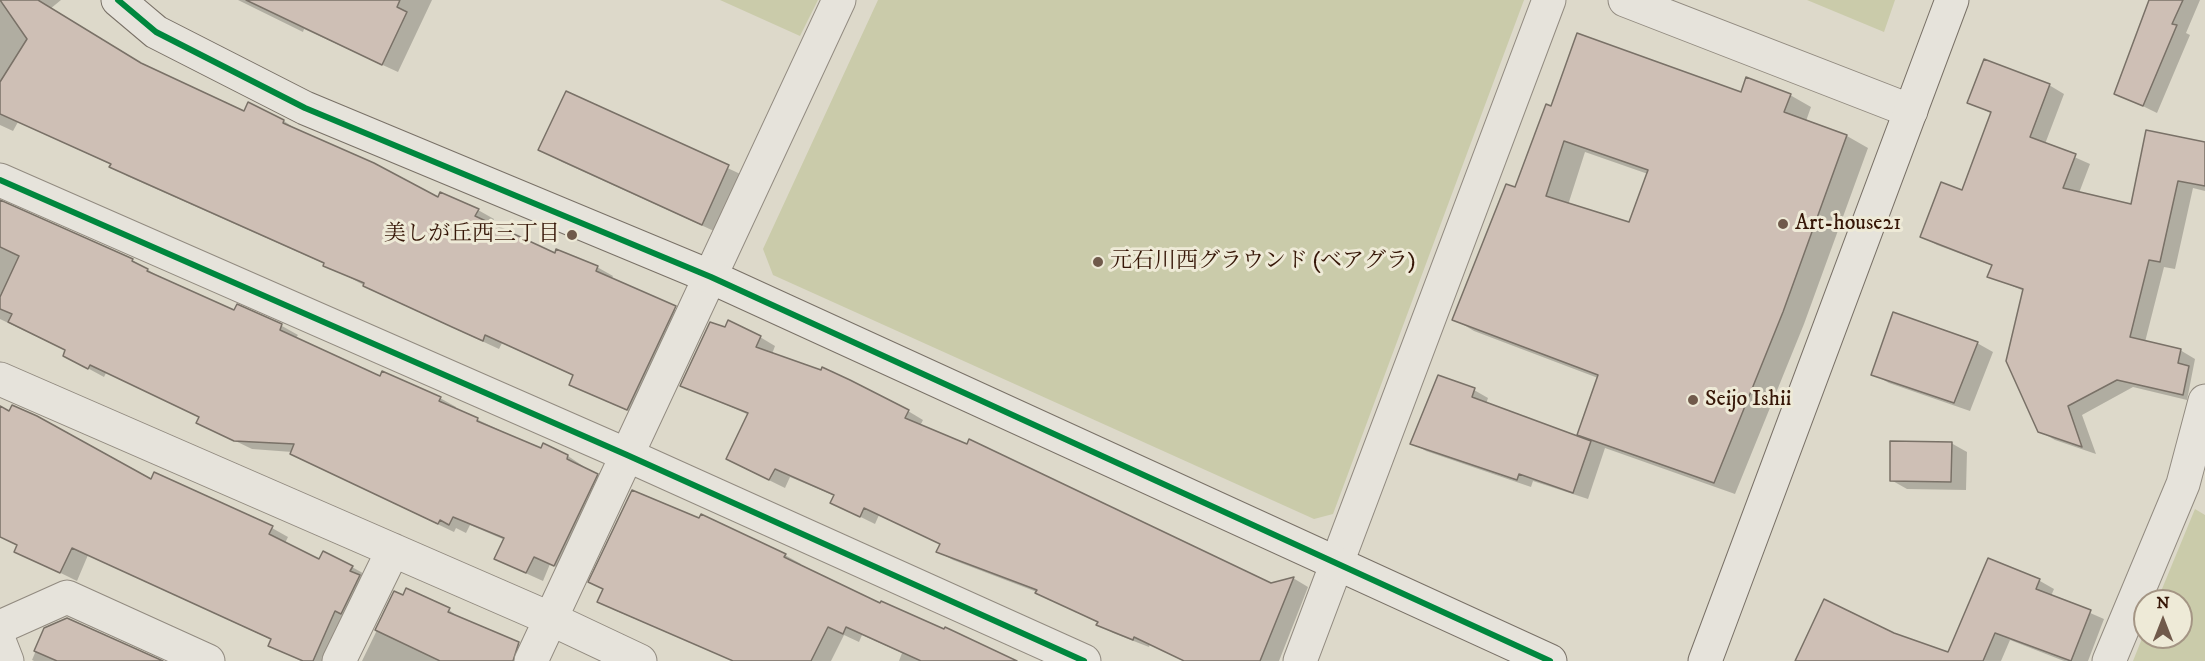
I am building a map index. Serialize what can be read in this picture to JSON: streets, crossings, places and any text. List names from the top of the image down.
{
  "places": [
    "Art-house21",
    "美しが丘西三丁目",
    "元石川西グラウンド (ベアグラ)",
    "Seijo Ishii"
  ],
  "north": "top"
}
